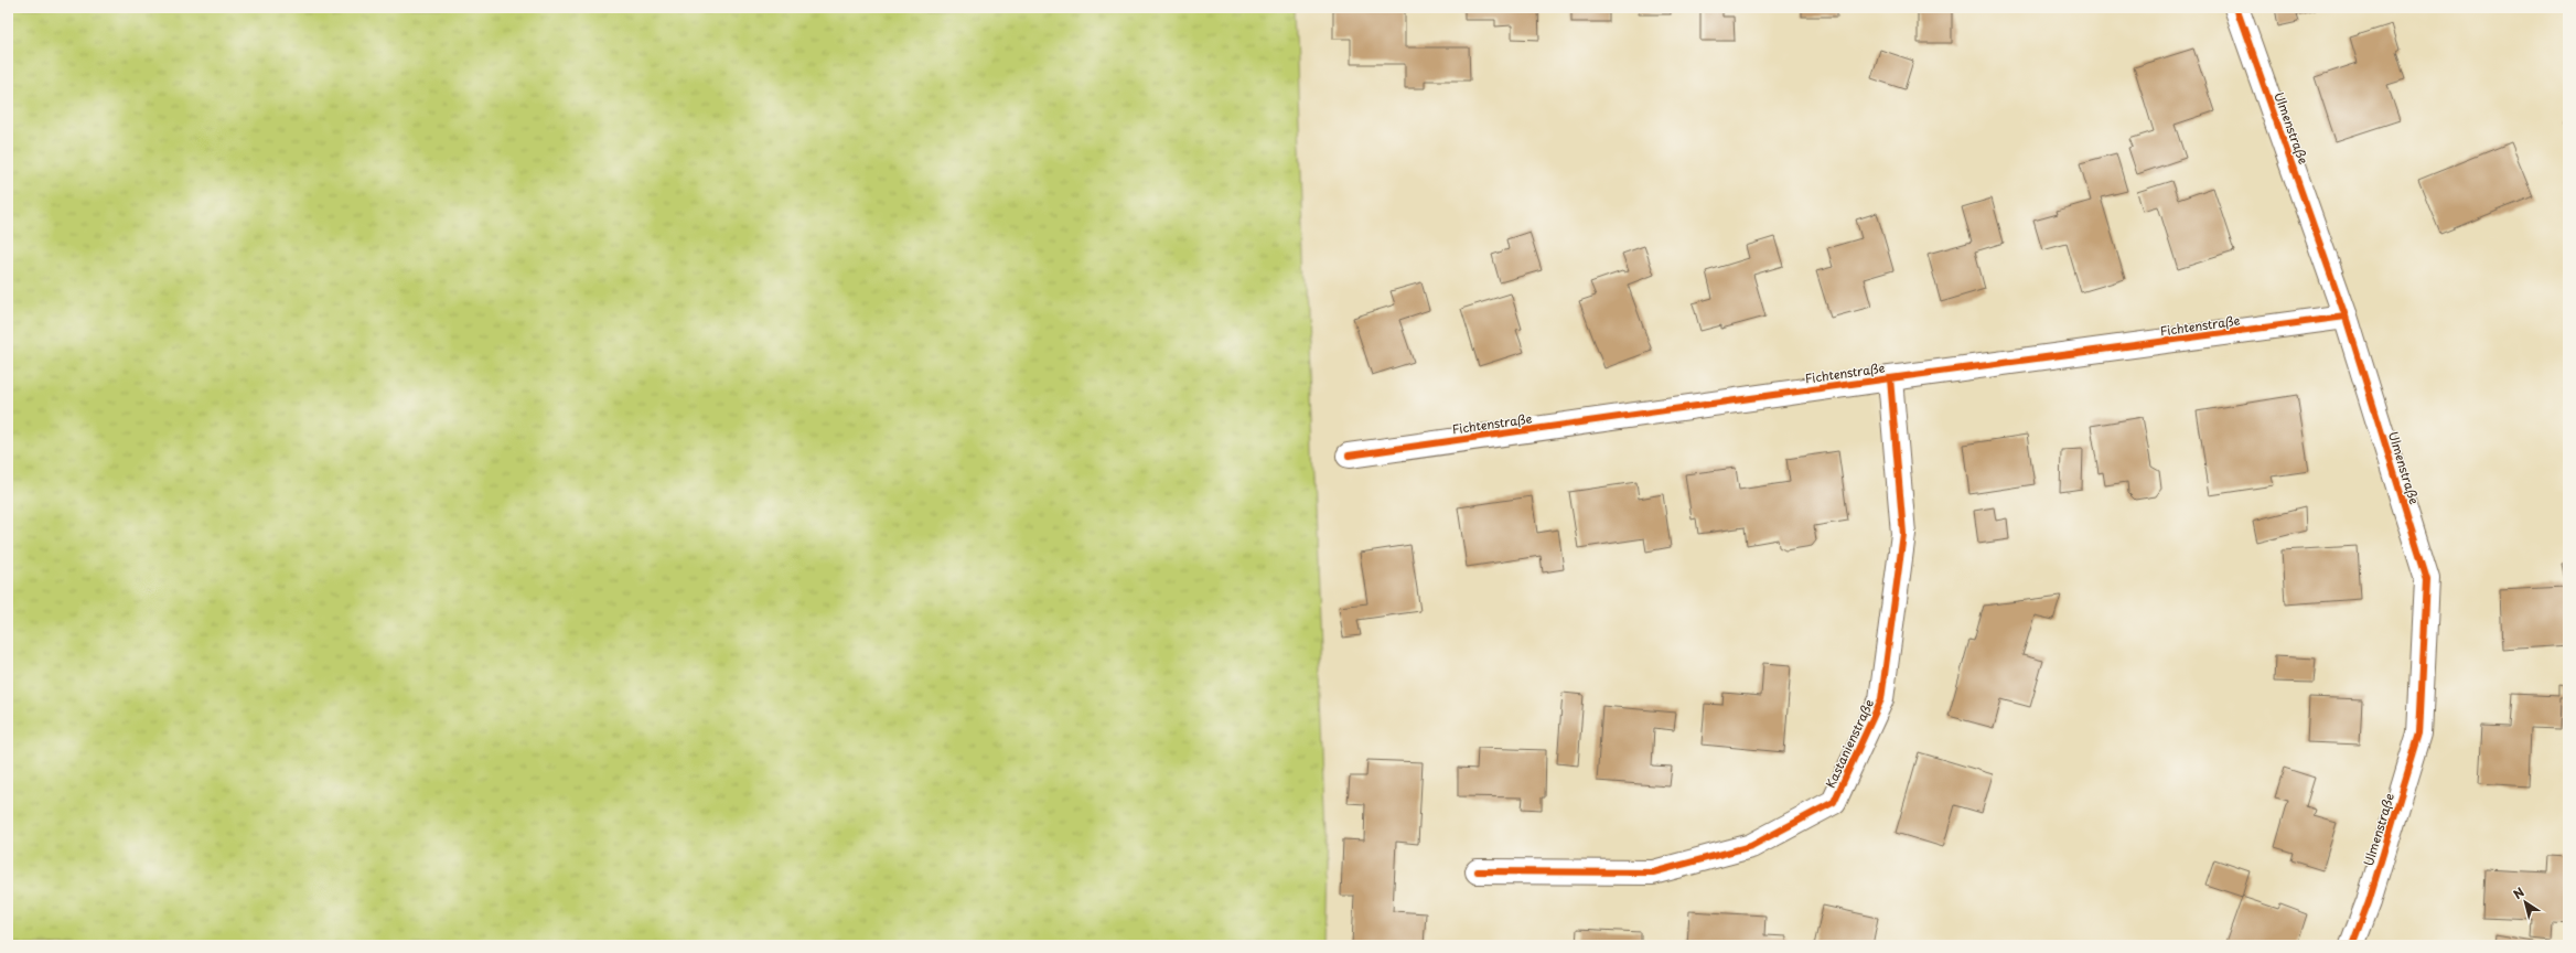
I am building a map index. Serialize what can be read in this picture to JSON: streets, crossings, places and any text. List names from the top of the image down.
{
  "streets": {
    "street": ["Ulmenstraße", "Fichtenstraße", "Kastanienstraße"]
  },
  "crossings": [
    ["Ulmenstraße", "Fichtenstraße"],
    ["Fichtenstraße", "Kastanienstraße"]
  ],
  "north": "top left"
}
